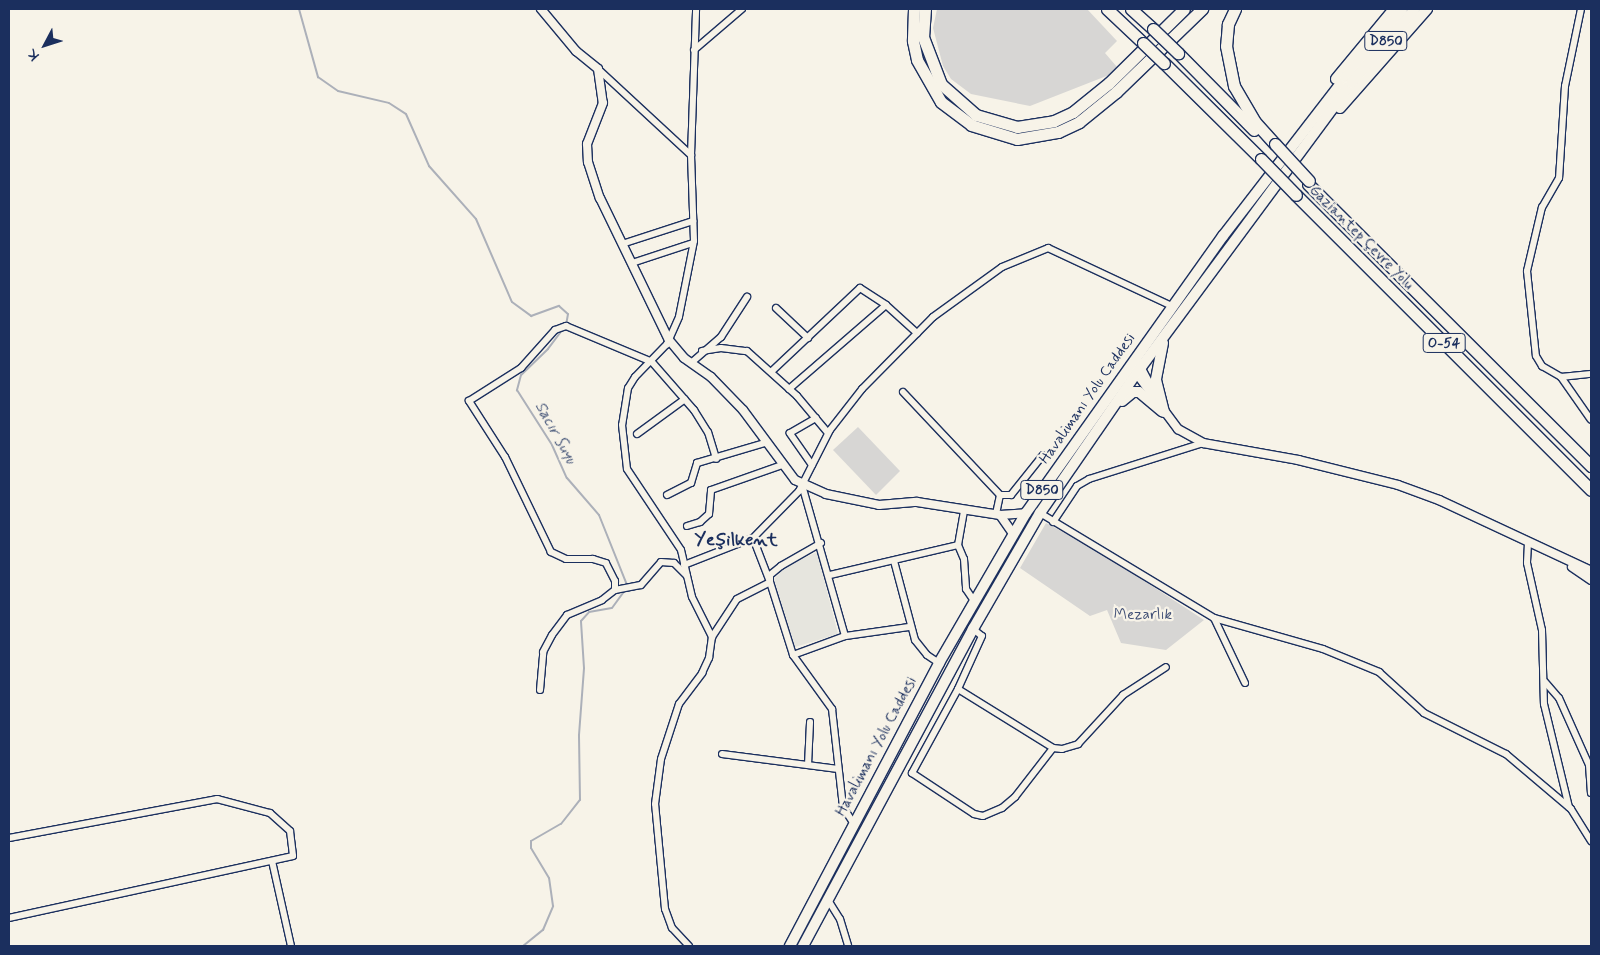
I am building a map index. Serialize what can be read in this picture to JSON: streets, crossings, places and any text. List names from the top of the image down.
{
  "streets": {
    "highway": [
      "D850",
      "Gaziantep Çevre Yolu",
      "O-54",
      "Havalimanı Yolu Caddesi"
    ]
  },
  "districts": ["Yeşilkent"],
  "water": ["Sacır Suyu"],
  "parks": ["Mezarlık"],
  "north": "bottom left"
}
